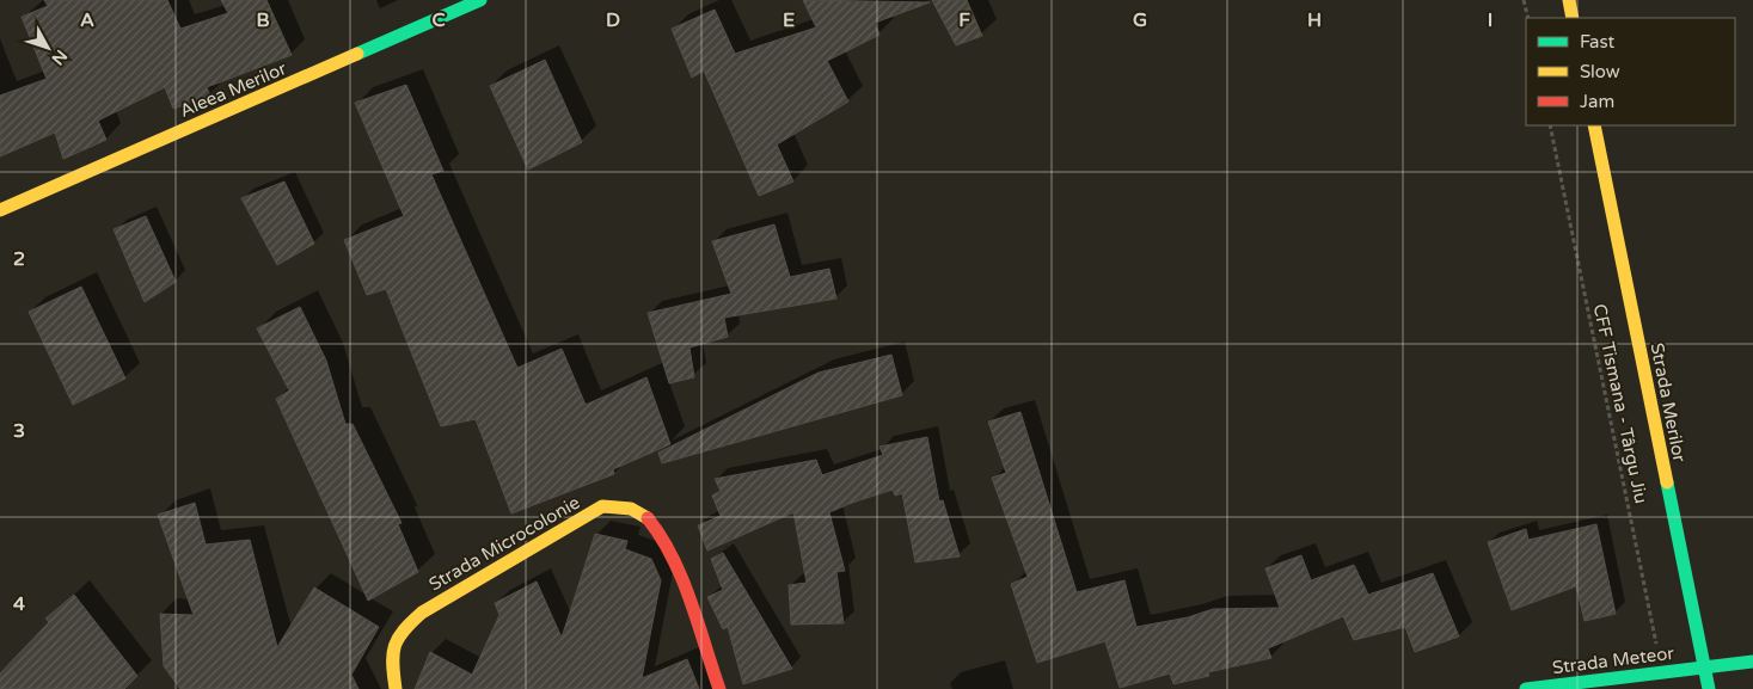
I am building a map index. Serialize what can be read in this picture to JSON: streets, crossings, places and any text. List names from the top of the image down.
{
  "streets": {
    "street": [
      "Aleea Merilor",
      "Strada Merilor",
      "Strada Microcolonie",
      "Strada Meteor"
    ],
    "path": ["CFF Tismana - Târgu Jiu"]
  },
  "crossings": [
    ["Strada Merilor", "Strada Meteor"],
    ["CFF Tismana - Târgu Jiu", "Strada Meteor"]
  ],
  "legend": ["Fast", "Slow", "Jam"],
  "north": "bottom right",
  "grid": {
    "columns": [
      "A",
      "B",
      "C",
      "D",
      "E",
      "F",
      "G",
      "H",
      "I"
    ],
    "rows": ["2", "3", "4"]
  }
}
